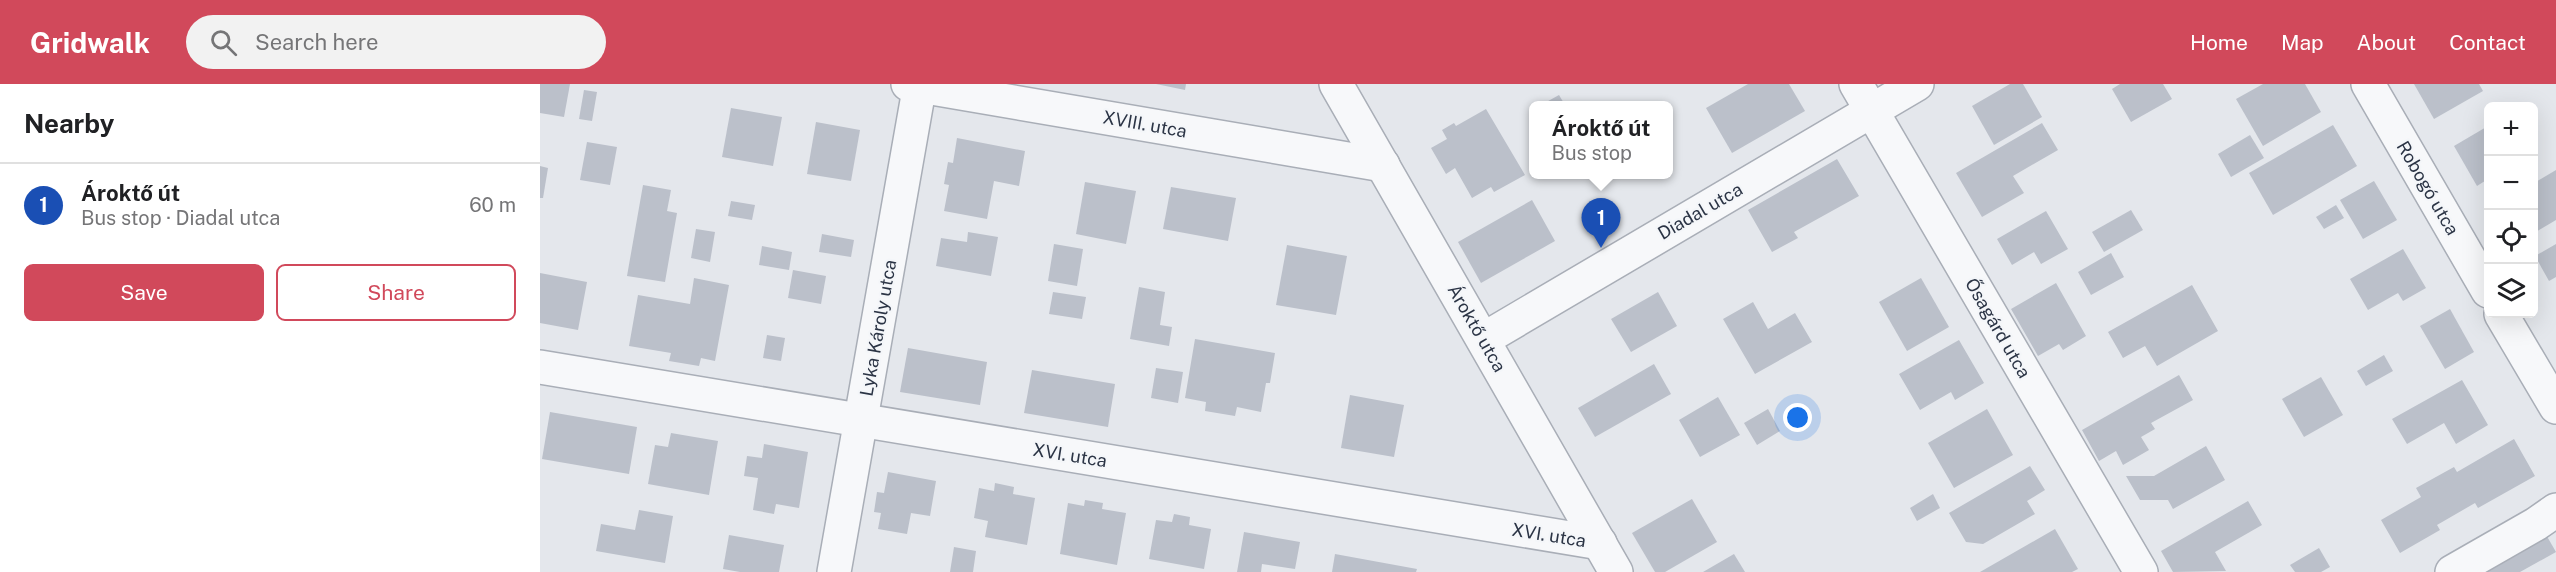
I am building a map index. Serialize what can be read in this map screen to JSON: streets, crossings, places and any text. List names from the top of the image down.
{
  "streets": {
    "street": [
      "XVIII. utca",
      "Robogó utca",
      "Diadal utca",
      "Lyka Károly utca",
      "Ároktő utca",
      "Ősagárd utca",
      "XVI. utca"
    ]
  },
  "crossings": [
    ["XVIII. utca", "Lyka Károly utca"],
    ["XVIII. utca", "Ároktő utca"],
    ["Diadal utca", "Ároktő utca"],
    ["Diadal utca", "Ősagárd utca"],
    ["Lyka Károly utca", "XVI. utca"],
    ["Ároktő utca", "XVI. utca"]
  ],
  "page": {
    "header": "Gridwalk",
    "search": "Search here",
    "nav": [
      "Home",
      "Map",
      "About",
      "Contact"
    ],
    "heading": "Nearby",
    "popup": ["Ároktő út", "Bus stop"],
    "map_buttons": ["+", "−"],
    "list": [
      {
        "mark": "1",
        "name": "Ároktő út",
        "note": "Bus stop · Diadal utca",
        "value": "60 m"
      }
    ],
    "pins": "1",
    "buttons": ["Save", "Share"]
  }
}
